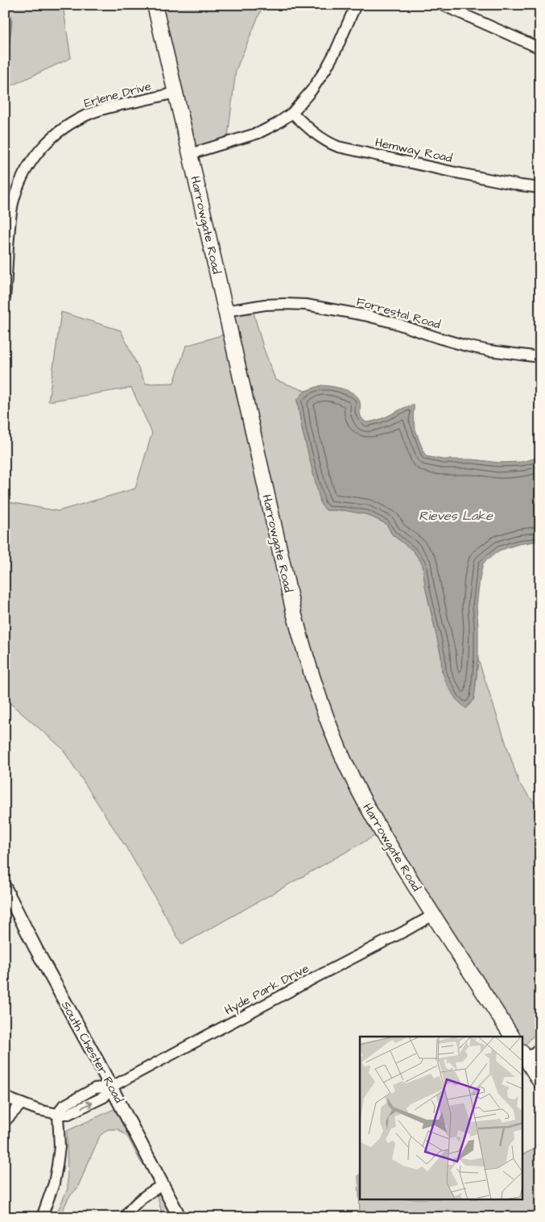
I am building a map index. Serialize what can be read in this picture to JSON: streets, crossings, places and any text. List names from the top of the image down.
{
  "streets": {
    "main road": ["Harrowgate Road"],
    "street": [
      "Erlene Drive",
      "Hemway Road",
      "Forrestal Road",
      "Hyde Park Drive",
      "South Chester Road"
    ]
  },
  "crossings": [
    ["Erlene Drive", "Harrowgate Road"],
    ["Harrowgate Road", "Forrestal Road"],
    ["Harrowgate Road", "Hyde Park Drive"],
    ["Hyde Park Drive", "South Chester Road"]
  ],
  "water": ["Rieves Lake"]
}
